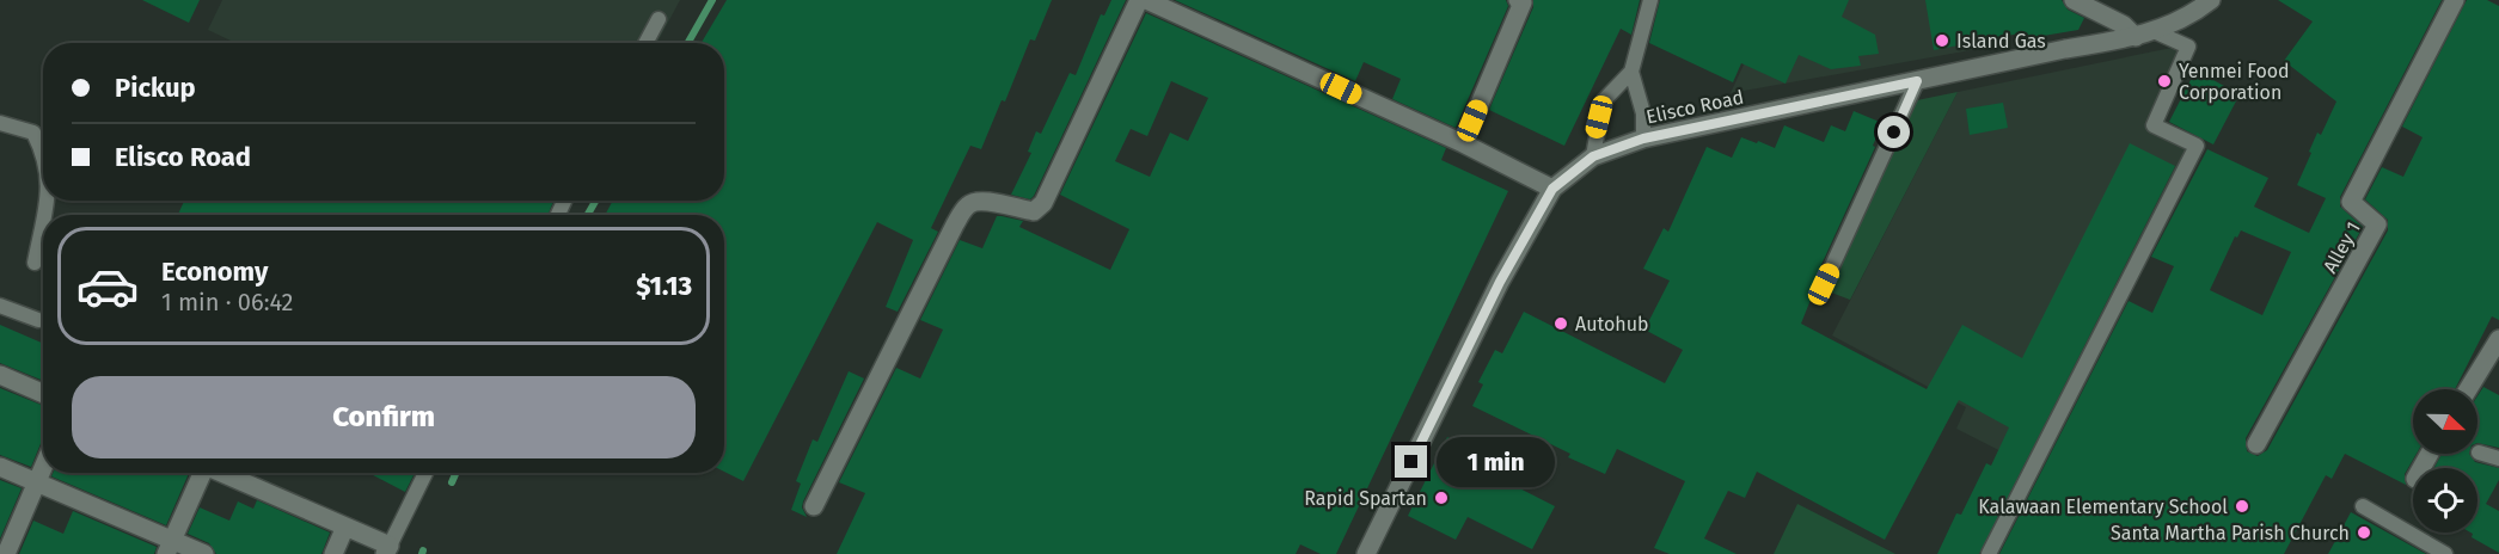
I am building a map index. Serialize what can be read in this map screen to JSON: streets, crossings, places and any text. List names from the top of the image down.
{
  "streets": {
    "street": ["Elisco Road", "Alley 1"]
  },
  "places": [
    "Island Gas",
    "Yenmei Food Corporation",
    "Autohub",
    "Rapid Spartan",
    "Kalawaan Elementary School",
    "Santa Martha Parish Church"
  ],
  "north": "right",
  "page": {
    "banner": ["Pickup", "Elisco Road"],
    "list": [
      {
        "name": "Economy",
        "note": "1 min · 06:42",
        "value": "$1.13"
      }
    ],
    "buttons": "Confirm",
    "bubble": "1 min"
  }
}
